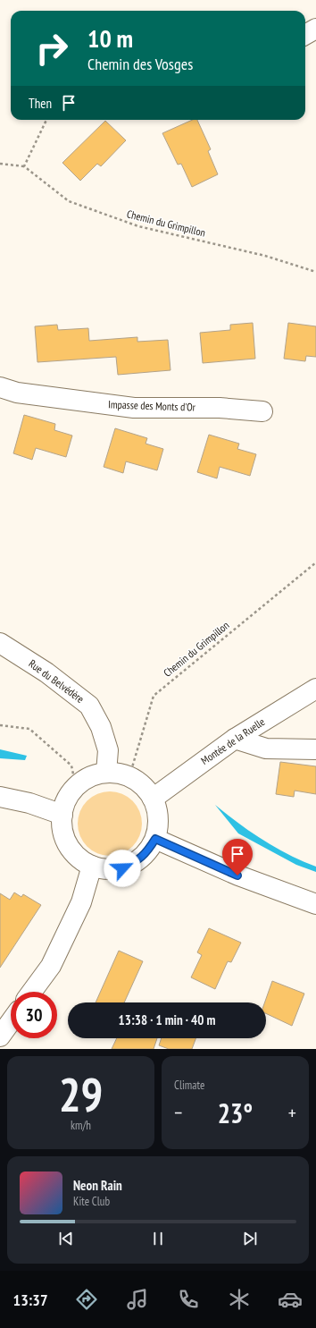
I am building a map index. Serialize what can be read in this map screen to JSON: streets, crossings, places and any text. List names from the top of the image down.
{
  "streets": {
    "street": ["Impasse des Monts d'Or", "Rue du Belvédère", "Montée de la Ruelle"],
    "path": ["Chemin du Grimpillon"]
  },
  "crossings": [
    ["Chemin du Grimpillon", "Rue du Belvédère"],
    ["Chemin du Grimpillon", "Montée de la Ruelle"],
    ["Rue du Belvédère", "Montée de la Ruelle"]
  ],
  "page": {
    "turn": ["10 m", "Chemin des Vosges"],
    "then": "Then",
    "limit": "30",
    "trip": "13:38 · 1 min · 40 m",
    "tile": [
      ["29", "km/h"],
      "Climate"
    ],
    "heat": ["−", "23°", "+"],
    "song": ["Neon Rain", "Kite Club"],
    "tabs": "13:37"
  }
}
